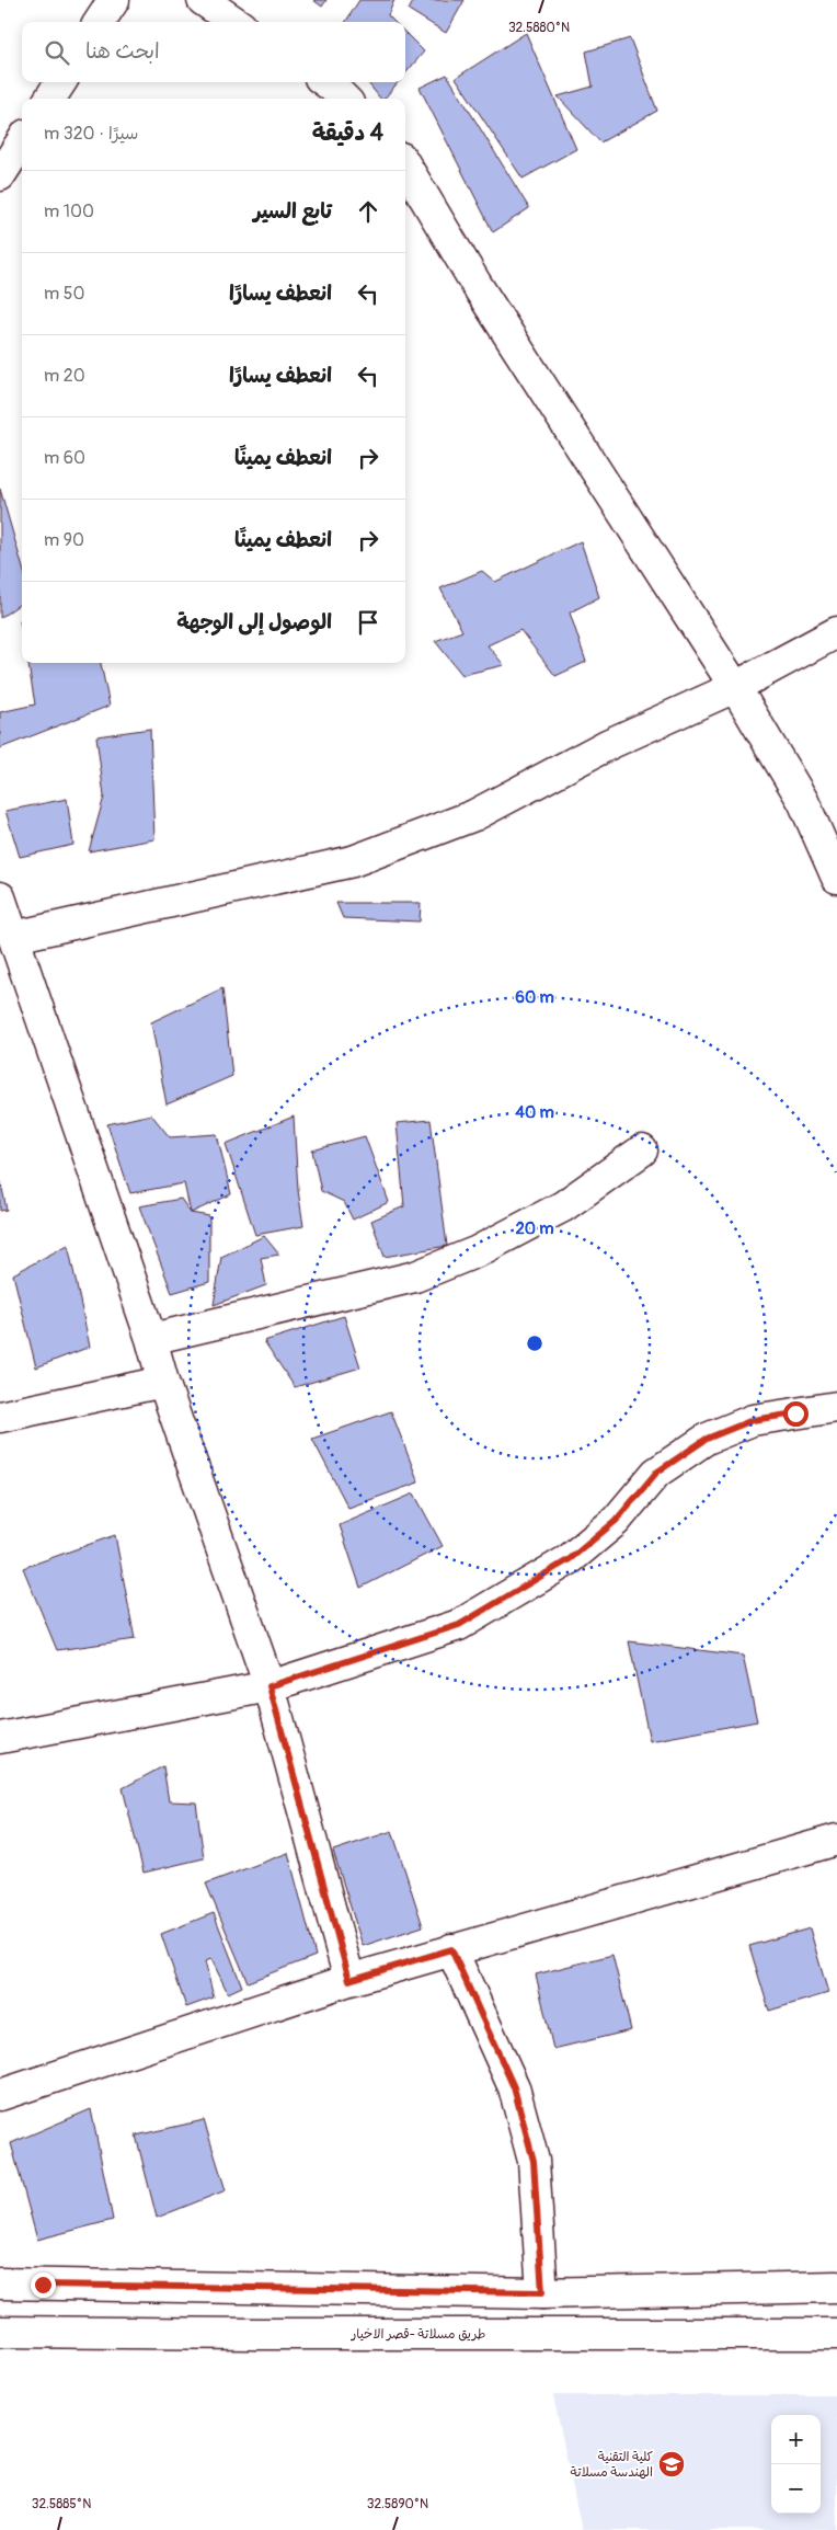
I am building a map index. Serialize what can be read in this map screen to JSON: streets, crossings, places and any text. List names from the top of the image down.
{
  "streets": {
    "street": ["طريق مسلاتة -قصر الاخيار"]
  },
  "places": {
    "school or university": ["كلية التقنية الهندسة مسلاتة"]
  },
  "page": {
    "search": "ابحث هنا",
    "heading": ["4 دقيقة", "سيرًا · 320 m"],
    "list": [
      ["تابع السير", "100 m"],
      ["انعطف يسارًا", "50 m"],
      ["انعطف يسارًا", "20 m"],
      ["انعطف يمينًا", "60 m"],
      ["انعطف يمينًا", "90 m"],
      "الوصول إلى الوجهة"
    ],
    "map_buttons": ["+", "−"]
  },
  "coordinates": ["32.5880°N", "32.5885°N", "32.5890°N"],
  "rings": ["60 m", "40 m", "20 m"]
}
